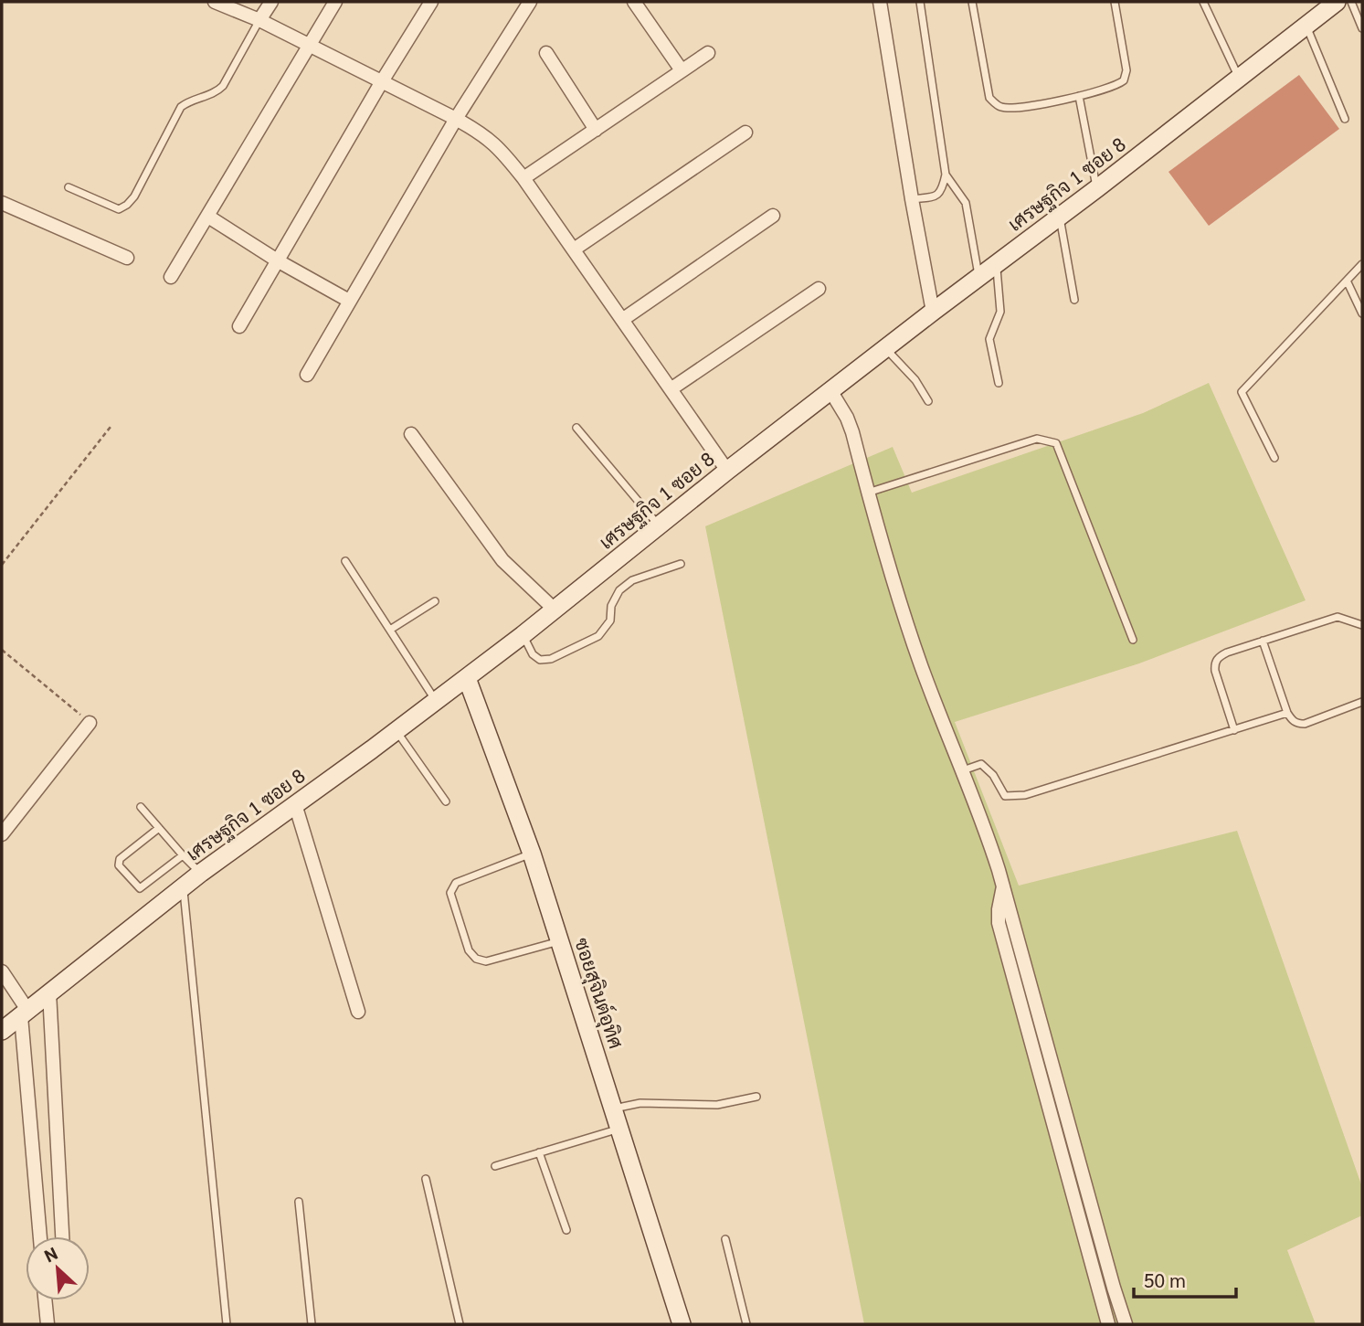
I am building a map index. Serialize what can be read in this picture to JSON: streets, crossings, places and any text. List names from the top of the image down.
{
  "streets": {
    "street": ["เศรษฐกิจ 1 ซอย 8", "ซอยสุจินต์อุทิศ"]
  },
  "crossings": [
    ["เศรษฐกิจ 1 ซอย 8", "ซอยสุจินต์อุทิศ"]
  ],
  "scale_bar": "50 m",
  "north": "top left"
}
